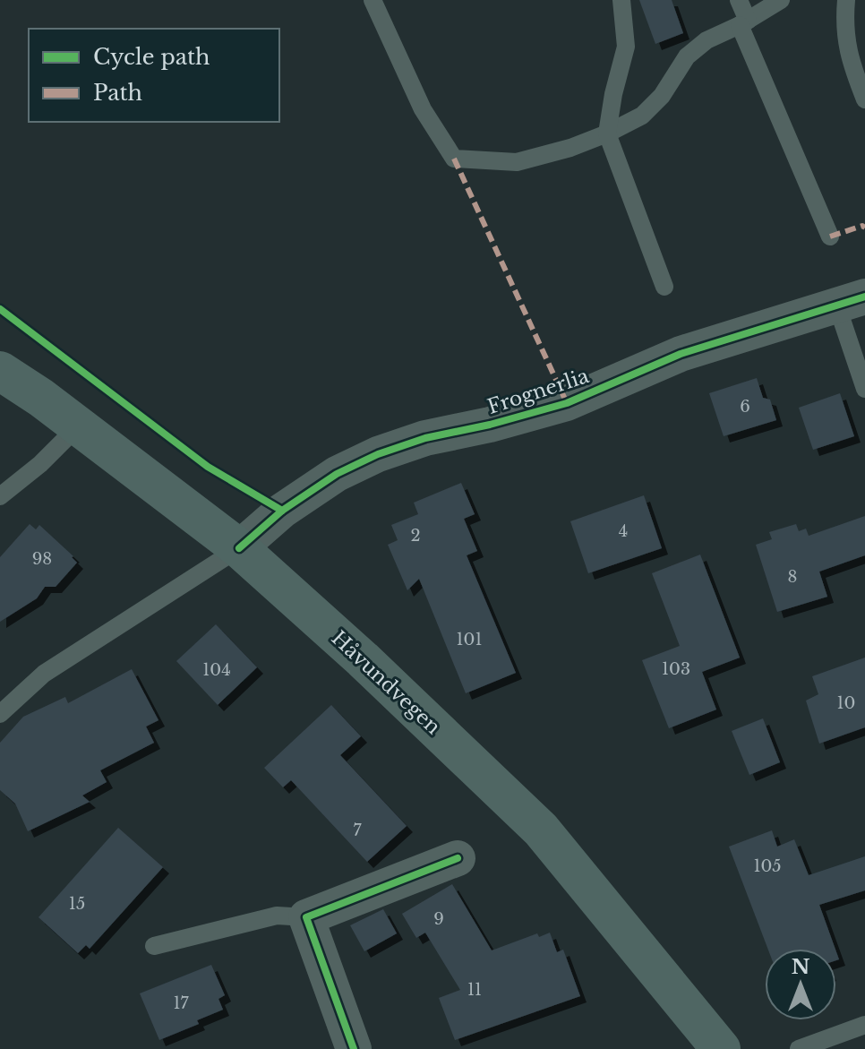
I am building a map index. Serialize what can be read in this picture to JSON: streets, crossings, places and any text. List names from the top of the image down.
{
  "streets": {
    "main road": ["Håvundvegen"],
    "street": ["Frognerlia"]
  },
  "crossings": [
    ["Frognerlia", "Håvundvegen"]
  ],
  "house_numbers": [
    "6",
    "4",
    "2",
    "98",
    "8",
    "101",
    "103",
    "104",
    "10",
    "7",
    "105",
    "15",
    "9",
    "11",
    "17"
  ],
  "legend": ["Cycle path", "Path"],
  "north": "top"
}
